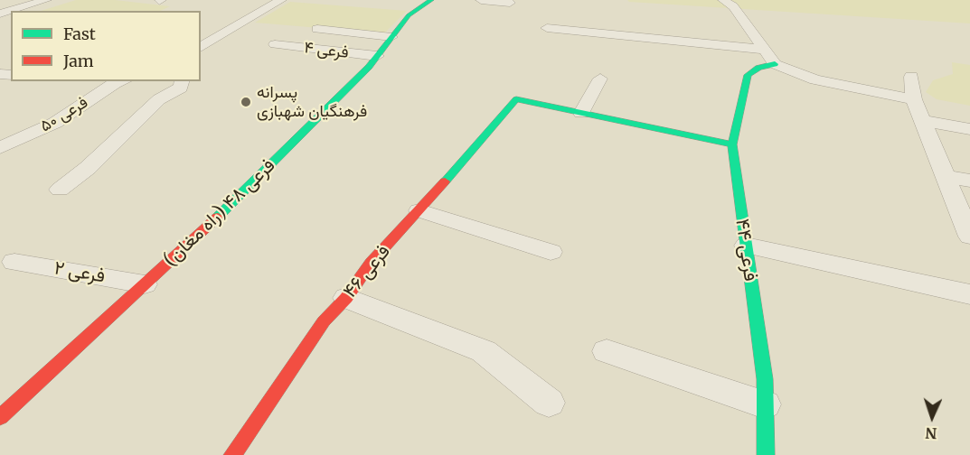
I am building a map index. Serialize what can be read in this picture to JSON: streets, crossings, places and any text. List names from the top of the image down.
{
  "streets": {
    "street": [
      "فرعی ۴",
      "فرعی ۵۰",
      "فرعی ۴۸ (راه مغان)",
      "فرعی ۴۴",
      "فرعی ۴۶",
      "فرعی ۲"
    ]
  },
  "crossings": [
    ["فرعی ۴", "فرعی ۴۸ (راه مغان)"],
    ["فرعی ۴۸ (راه مغان)", "فرعی ۲"]
  ],
  "places": ["پسرانه فرهنگیان شهبازی"],
  "legend": ["Fast", "Jam"],
  "north": "bottom"
}
